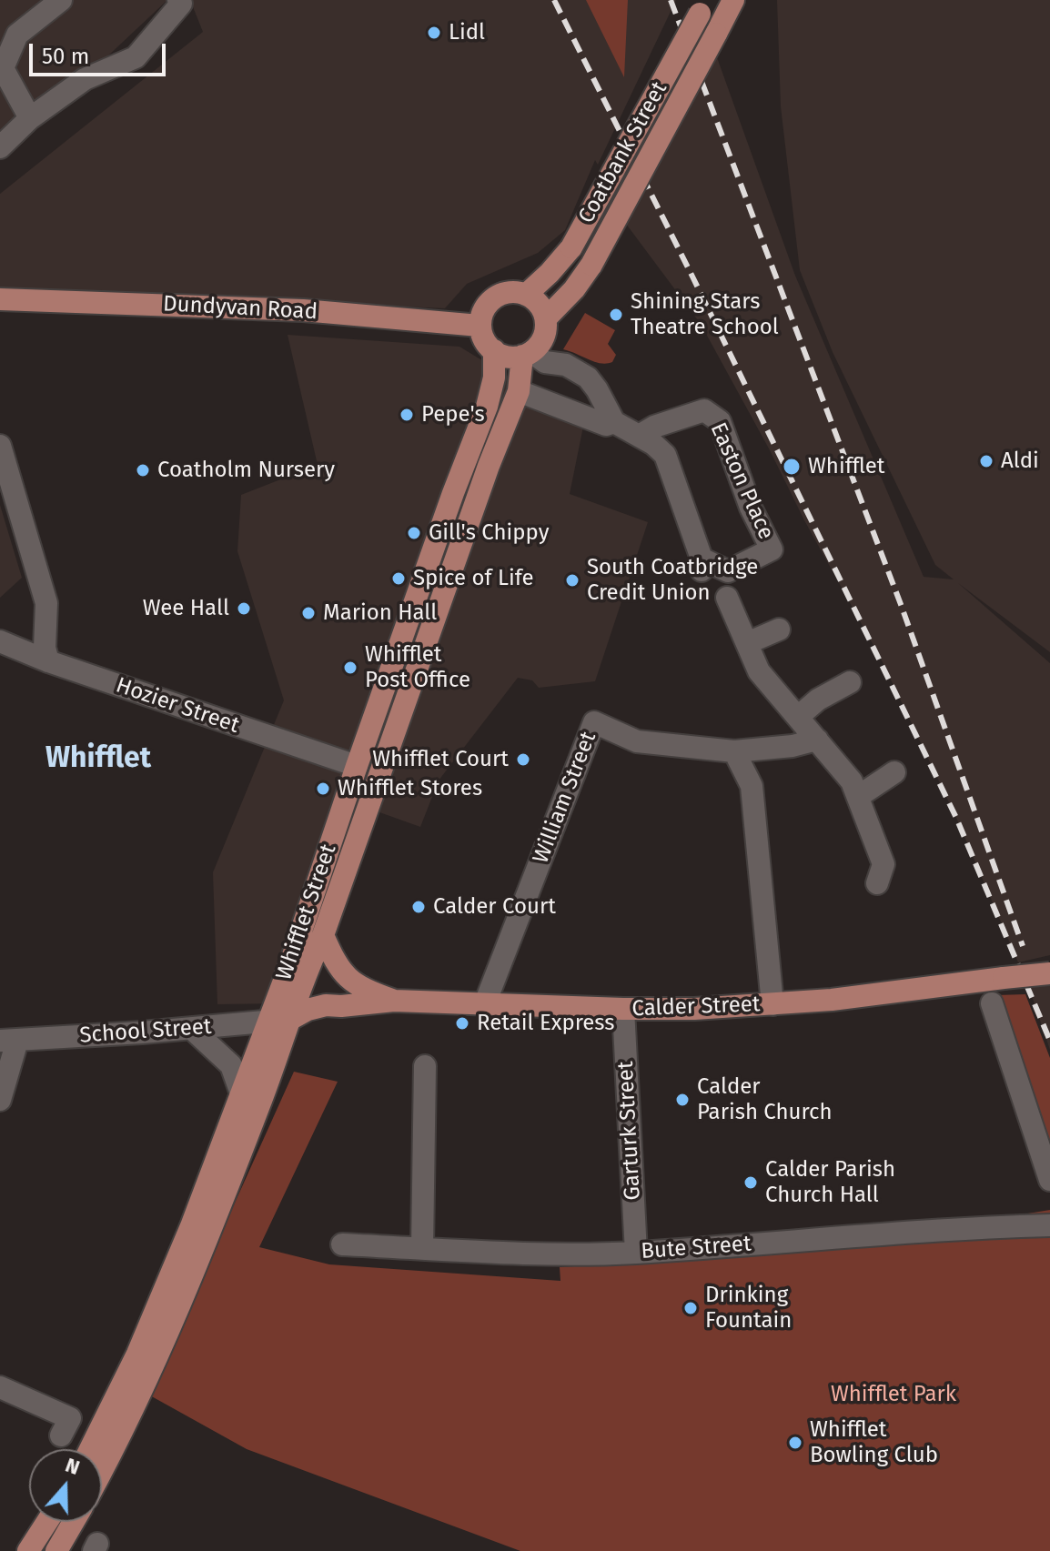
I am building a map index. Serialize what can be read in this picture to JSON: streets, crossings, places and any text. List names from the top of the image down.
{
  "streets": {
    "main road": [
      "Coatbank Street",
      "Dundyvan Road",
      "Whifflet Street",
      "Calder Street"
    ],
    "street": [
      "Easton Place",
      "Hozier Street",
      "William Street",
      "School Street",
      "Garturk Street",
      "Bute Street"
    ]
  },
  "crossings": [
    ["Coatbank Street", "Dundyvan Road"],
    ["Coatbank Street", "Whifflet Street"],
    ["Dundyvan Road", "Whifflet Street"],
    ["Easton Place", "Whifflet Street"],
    ["Hozier Street", "Whifflet Street"],
    ["William Street", "Calder Street"],
    ["Whifflet Street", "Calder Street"],
    ["Whifflet Street", "School Street"],
    ["Calder Street", "School Street"],
    ["Calder Street", "Garturk Street"],
    ["Garturk Street", "Bute Street"]
  ],
  "districts": ["Whifflet"],
  "parks": ["Whifflet Park"],
  "places": [
    "Lidl",
    "Shining Stars Theatre School",
    "Pepe's",
    "Aldi",
    "Whifflet",
    "Coatholm Nursery",
    "Gill's Chippy",
    "Spice of Life",
    "South Coatbridge Credit Union",
    "Wee Hall",
    "Marion Hall",
    "Whifflet Post Office",
    "Whifflet Court",
    "Whifflet Stores",
    "Calder Court",
    "Retail Express",
    "Calder Parish Church",
    "Calder Parish Church Hall",
    "Drinking Fountain",
    "Whifflet Bowling Club"
  ],
  "scale_bar": "50 m",
  "north": "top"
}
